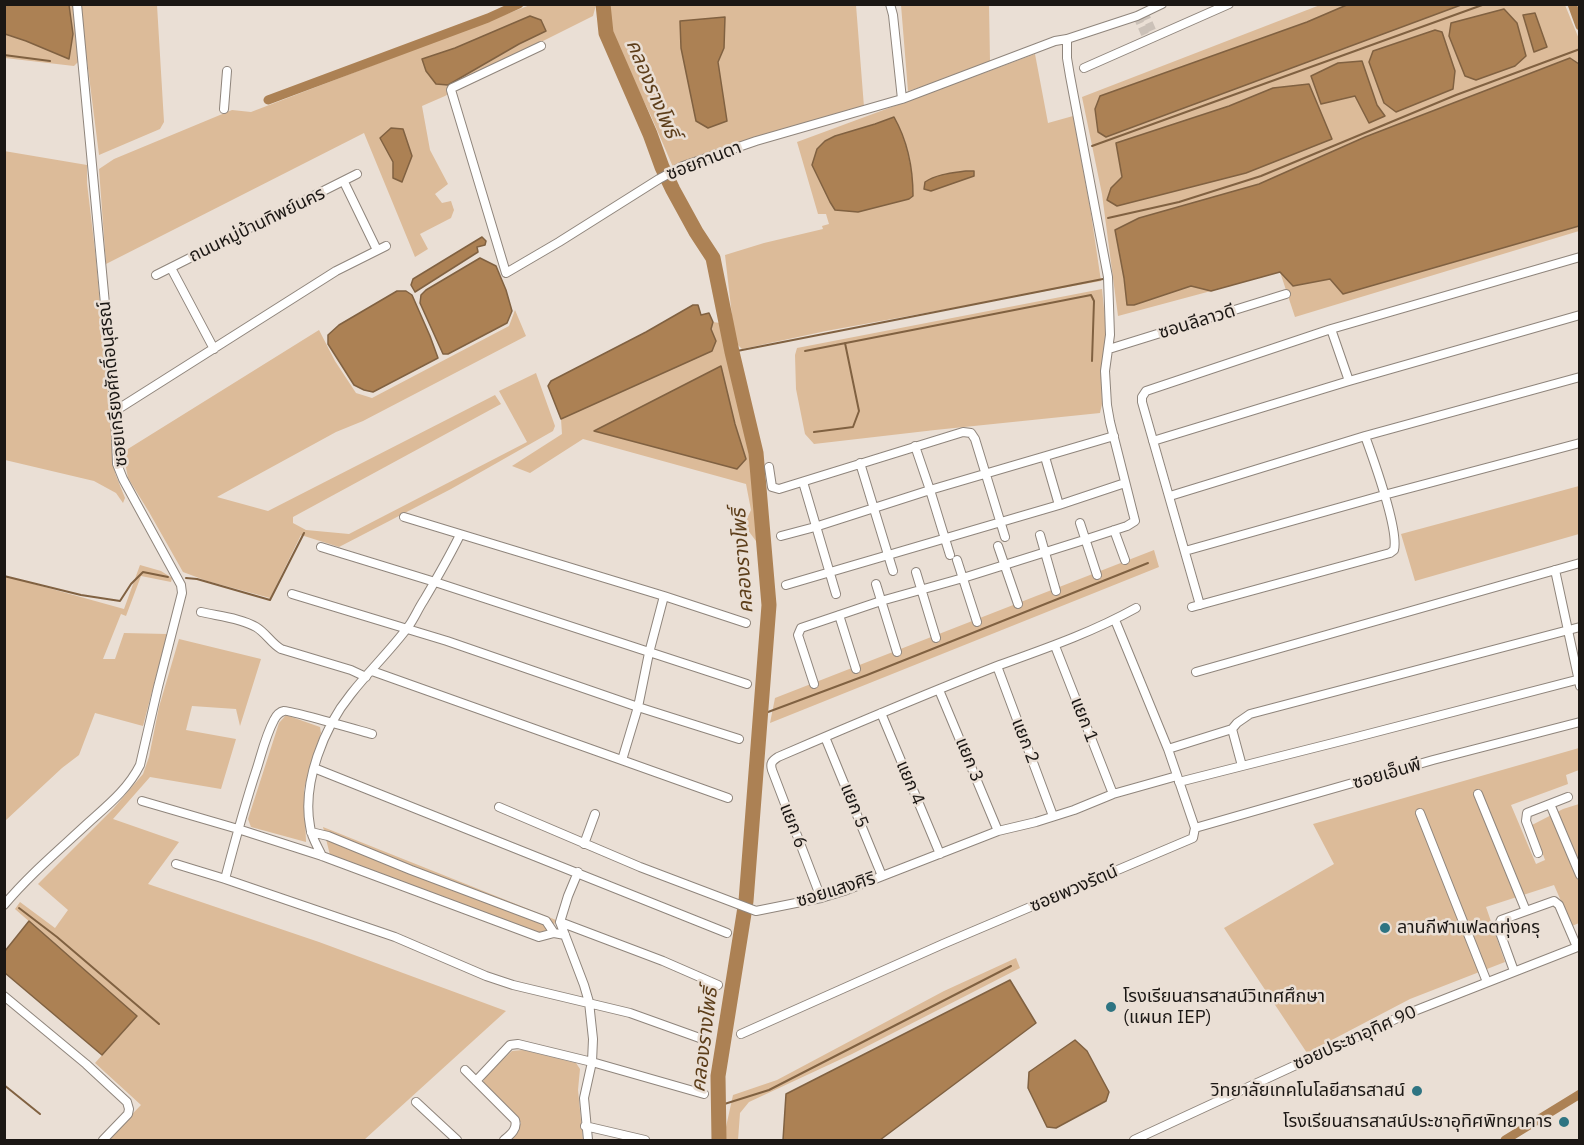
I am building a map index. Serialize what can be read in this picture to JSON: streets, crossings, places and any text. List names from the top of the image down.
{
  "streets": {
    "street": [
      "ซอยกานดา",
      "ถนนหมู่บ้านทิพย์นคร",
      "ซอนลีลาวดี",
      "ซอยเกรียงศักดิ์อนุสรณ์",
      "แยก 1",
      "แยก 2",
      "แยก 3",
      "ซอยเอ็นพี",
      "แยก 4",
      "แยก 5",
      "แยก 6",
      "ซอยพวงรัตน์",
      "ซอยแสงศิริ",
      "ซอยประชาอุทิศ 90"
    ]
  },
  "crossings": [
    ["แยก 1", "ซอยแสงศิริ"],
    ["แยก 2", "ซอยแสงศิริ"],
    ["แยก 3", "ซอยแสงศิริ"],
    ["ซอยเอ็นพี", "ซอยพวงรัตน์"],
    ["แยก 4", "ซอยแสงศิริ"],
    ["แยก 5", "แยก 6"],
    ["แยก 5", "ซอยแสงศิริ"],
    ["แยก 6", "ซอยแสงศิริ"]
  ],
  "water": ["คลองรางโพธิ์"],
  "places": [
    "ลานกีฬาแฟลตทุ่งครุ",
    "โรงเรียนสารสาสน์วิเทศศึกษา (แผนก IEP)",
    "วิทยาลัยเทคโนโลยีสารสาสน์",
    "โรงเรียนสารสาสน์ประชาอุทิศพิทยาคาร"
  ]
}
